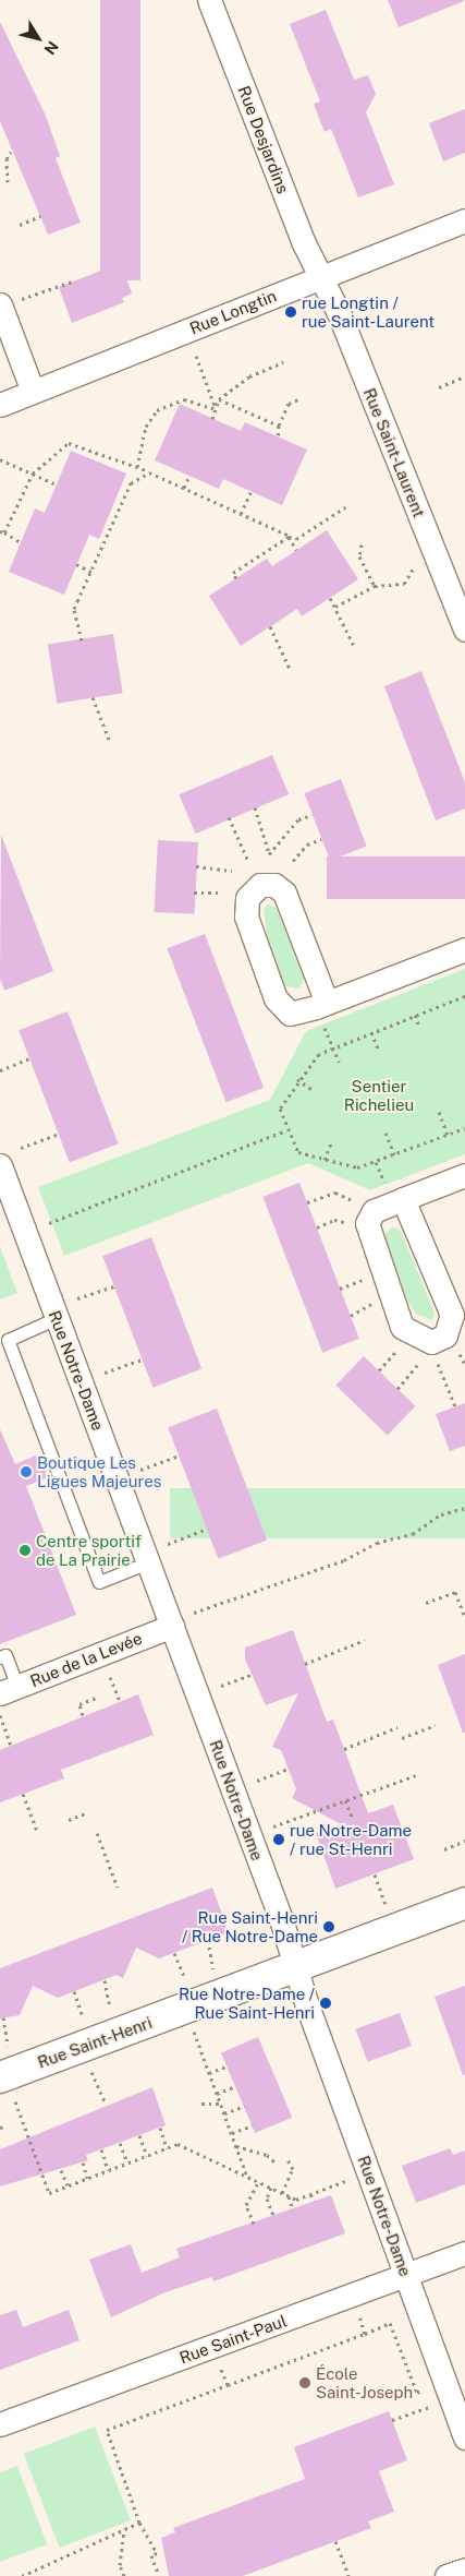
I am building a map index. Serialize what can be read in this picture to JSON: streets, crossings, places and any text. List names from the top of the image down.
{
  "streets": {
    "street": [
      "Rue Desjardins",
      "Rue Longtin",
      "Rue Saint-Laurent",
      "Rue Notre-Dame",
      "Rue de la Levée",
      "Rue Saint-Henri",
      "Rue Saint-Paul"
    ]
  },
  "crossings": [
    ["Rue Desjardins", "Rue Longtin"],
    ["Rue Desjardins", "Rue Saint-Laurent"],
    ["Rue Longtin", "Rue Saint-Laurent"],
    ["Rue Notre-Dame", "Rue de la Levée"],
    ["Rue Notre-Dame", "Rue Saint-Henri"],
    ["Rue Notre-Dame", "Rue Saint-Paul"]
  ],
  "parks": ["Sentier Richelieu"],
  "places": [
    "rue Longtin / rue Saint-Laurent",
    "Boutique Les Ligues Majeures",
    "Centre sportif de La Prairie",
    "rue Notre-Dame / rue St-Henri",
    "Rue Saint-Henri / Rue Notre-Dame",
    "Rue Notre-Dame / Rue Saint-Henri",
    "École Saint-Joseph"
  ],
  "north": "bottom right"
}
